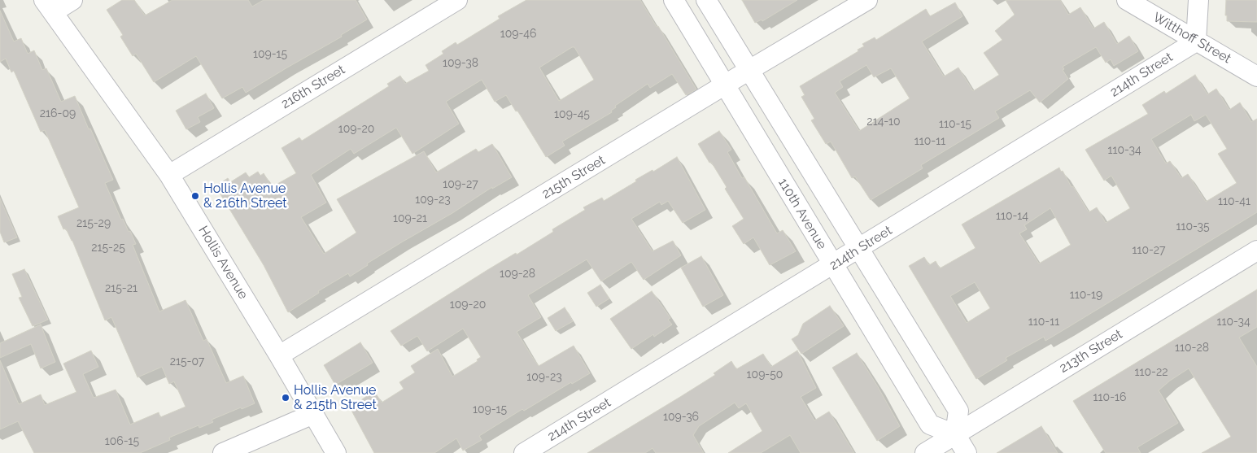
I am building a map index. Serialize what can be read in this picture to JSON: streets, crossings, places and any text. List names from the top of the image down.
{
  "streets": {
    "street": [
      "Witthoff Street",
      "214th Street",
      "216th Street",
      "215th Street",
      "110th Avenue",
      "Hollis Avenue",
      "213th Street"
    ]
  },
  "crossings": [
    ["Witthoff Street", "214th Street"],
    ["214th Street", "110th Avenue"],
    ["216th Street", "Hollis Avenue"],
    ["215th Street", "110th Avenue"],
    ["215th Street", "Hollis Avenue"],
    ["110th Avenue", "213th Street"]
  ],
  "places": ["Hollis Avenue & 216th Street", "Hollis Avenue & 215th Street"],
  "house_numbers": [
    "109-46",
    "109-15",
    "109-38",
    "216-09",
    "109-45",
    "214-10",
    "110-15",
    "109-20",
    "110-11",
    "110-34",
    "109-27",
    "109-23",
    "110-41",
    "110-14",
    "109-21",
    "215-29",
    "110-35",
    "215-25",
    "110-27",
    "109-28",
    "215-21",
    "110-19",
    "109-20",
    "110-11",
    "110-34",
    "110-28",
    "215-07",
    "110-22",
    "109-50",
    "109-23",
    "110-16",
    "109-15",
    "109-36",
    "106-15"
  ]
}
